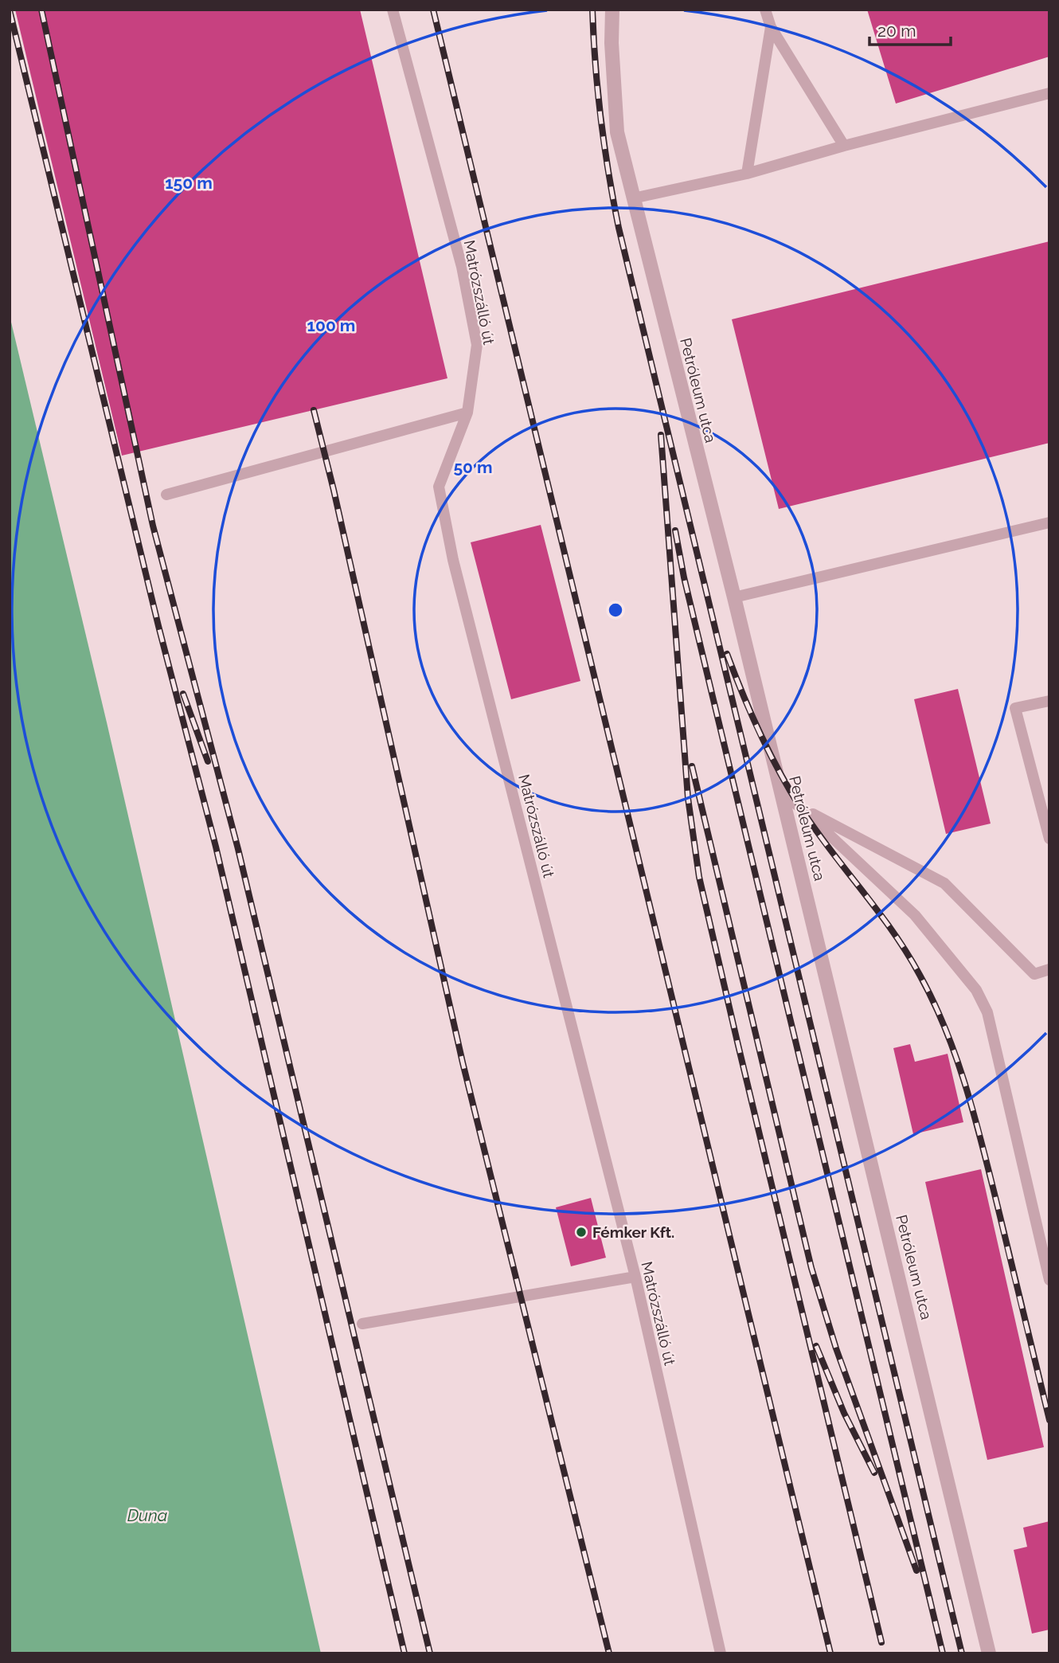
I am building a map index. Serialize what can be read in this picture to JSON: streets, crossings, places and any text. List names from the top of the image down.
{
  "streets": {
    "street": ["Petróleum utca"],
    "lane": ["Matrózszálló út"]
  },
  "water": ["Duna"],
  "places": ["Fémker Kft."],
  "scale_bar": "20 m",
  "rings": ["150 m", "100 m", "50 m"]
}
